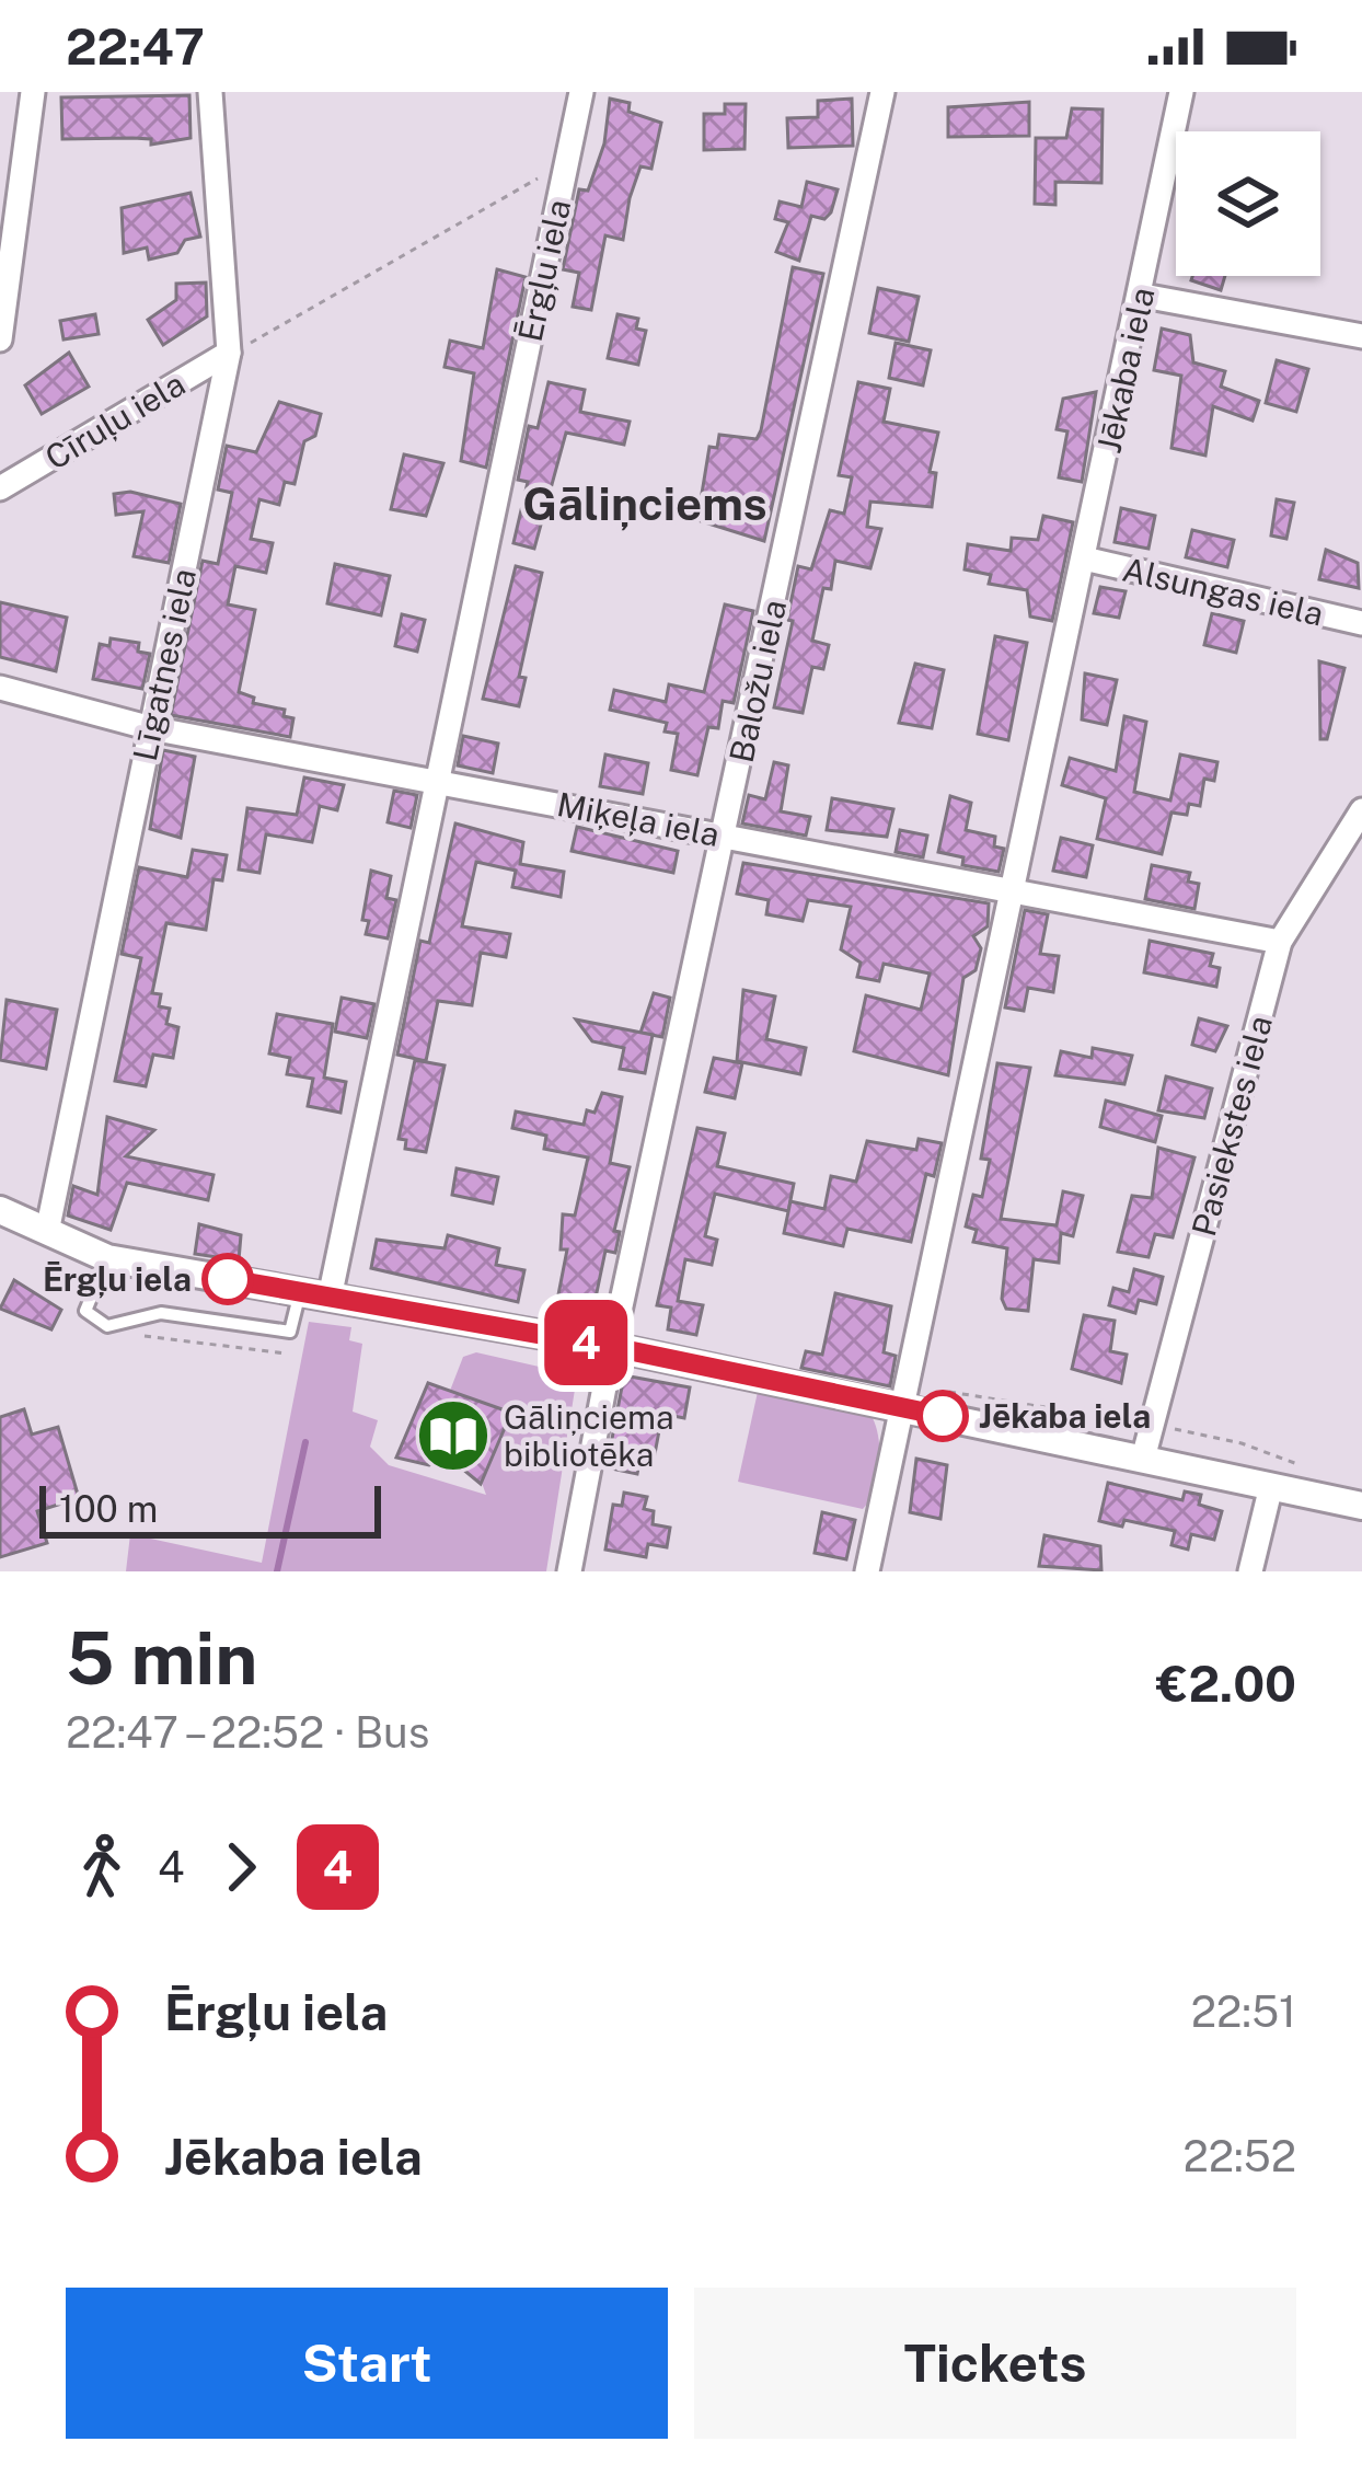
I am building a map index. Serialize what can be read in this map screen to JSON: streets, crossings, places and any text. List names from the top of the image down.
{
  "streets": {
    "street": [
      "Ērgļu iela",
      "Jēkaba iela",
      "Cīruļu iela",
      "Alsungas iela",
      "Līgatnes iela",
      "Baložu iela",
      "Miķeļa iela",
      "Pasiekstes iela"
    ]
  },
  "crossings": [
    ["Ērgļu iela", "Miķeļa iela"],
    ["Jēkaba iela", "Alsungas iela"],
    ["Jēkaba iela", "Miķeļa iela"],
    ["Cīruļu iela", "Līgatnes iela"],
    ["Līgatnes iela", "Miķeļa iela"],
    ["Baložu iela", "Miķeļa iela"],
    ["Miķeļa iela", "Pasiekstes iela"]
  ],
  "districts": ["Gāliņciems"],
  "places": {
    "other": ["Ērgļu iela", "Jēkaba iela"],
    "library": ["Gāliņciema bibliotēka"]
  },
  "lines": ["bus line 4"],
  "scale_bar": "100 m",
  "page": {
    "status": "22:47",
    "on_map": "4",
    "scale": "100 m",
    "heading": ["5 min", "22:47 – 22:52 · Bus", "€2.00"],
    "legs": ["4", "4"],
    "list": [
      {
        "name": "Ērgļu iela",
        "value": "22:51"
      },
      {
        "name": "Jēkaba iela",
        "value": "22:52"
      }
    ],
    "buttons": ["Start", "Tickets"]
  }
}
